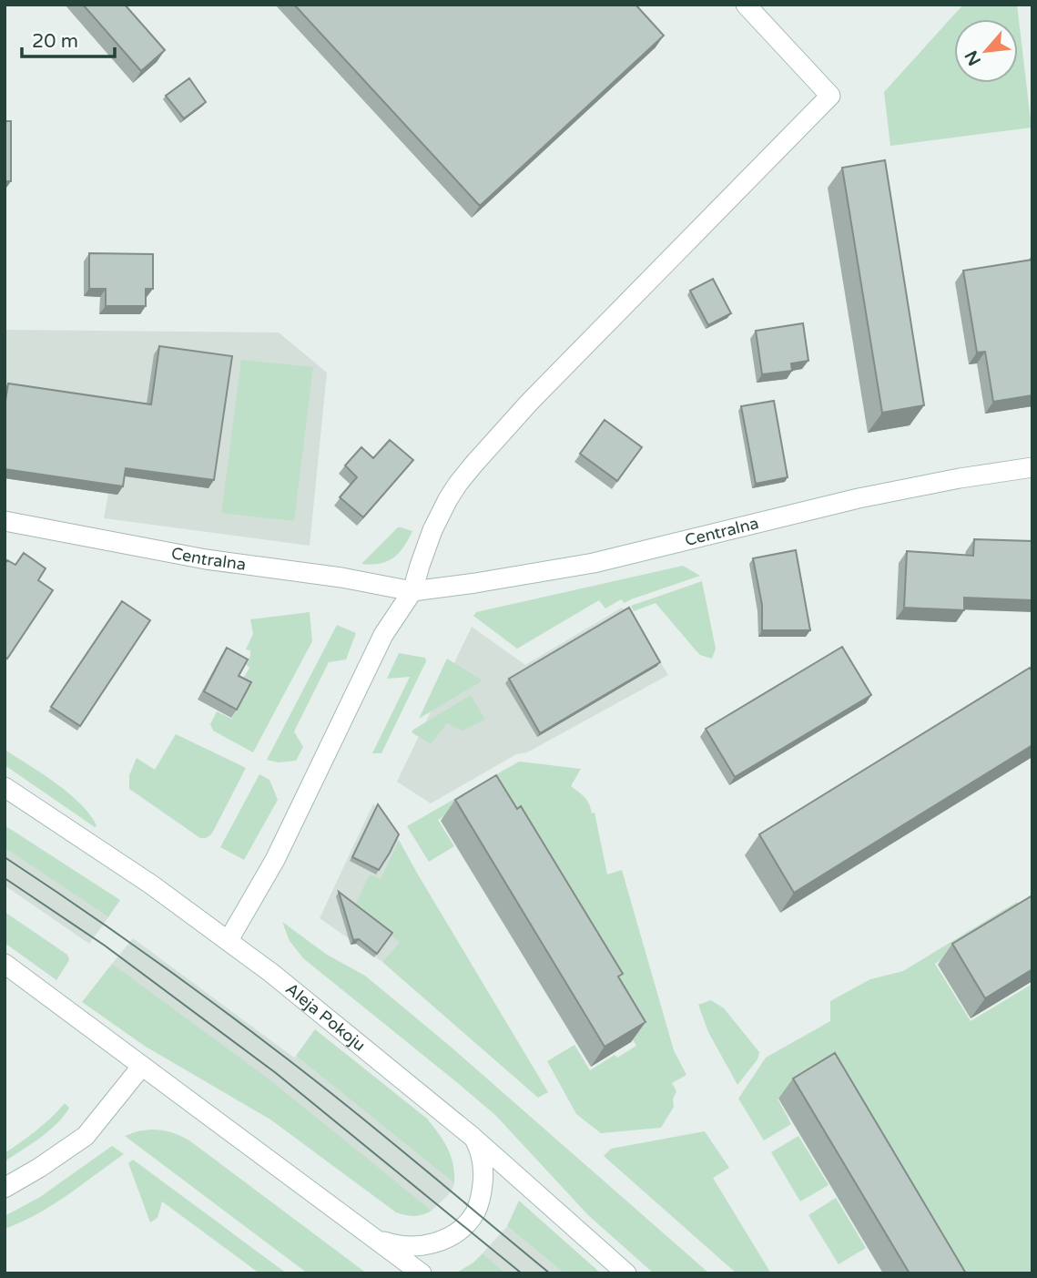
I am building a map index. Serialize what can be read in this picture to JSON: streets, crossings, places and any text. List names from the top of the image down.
{
  "streets": {
    "street": ["Centralna", "Aleja Pokoju"]
  },
  "scale_bar": "20 m",
  "north": "bottom left"
}
